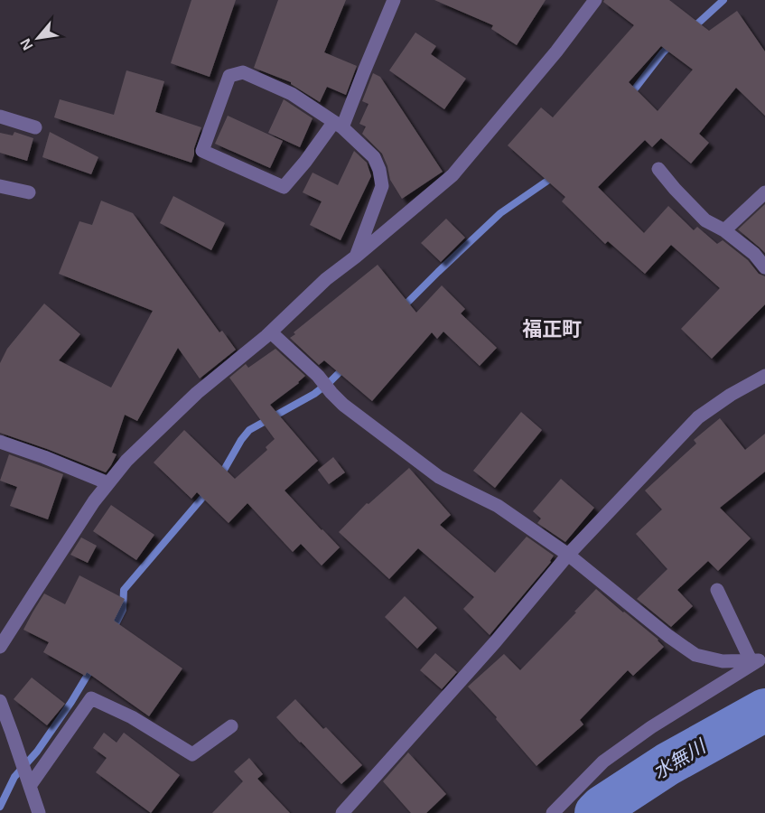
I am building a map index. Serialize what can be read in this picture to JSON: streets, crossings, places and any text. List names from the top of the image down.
{
  "districts": ["福正町"],
  "water": ["水無川"],
  "north": "bottom left"
}
